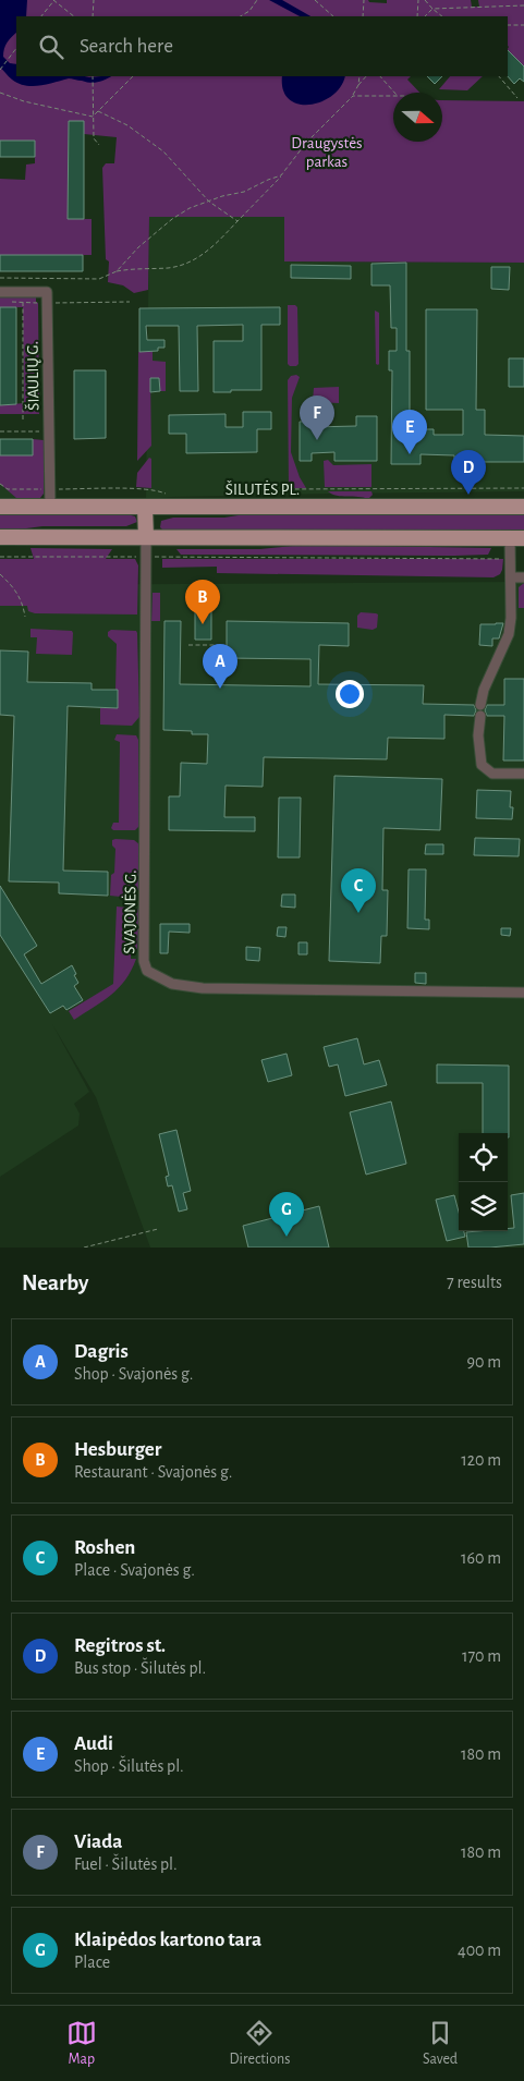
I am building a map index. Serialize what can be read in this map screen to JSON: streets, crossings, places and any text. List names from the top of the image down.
{
  "streets": {
    "main road": ["ŠILUTĖS PL."],
    "street": ["ŠIAULIŲ G.", "SVAJONĖS G."]
  },
  "crossings": [
    ["ŠIAULIŲ G.", "ŠILUTĖS PL."]
  ],
  "parks": ["Draugystės parkas"],
  "north": "right",
  "page": {
    "search": "Search here",
    "pins": [
      "F",
      "E",
      "D",
      "B",
      "A",
      "C",
      "G"
    ],
    "heading": ["Nearby", "7 results"],
    "list": [
      {
        "mark": "A",
        "name": "Dagris",
        "note": "Shop · Svajonės g.",
        "value": "90 m"
      },
      {
        "mark": "B",
        "name": "Hesburger",
        "note": "Restaurant · Svajonės g.",
        "value": "120 m"
      },
      {
        "mark": "C",
        "name": "Roshen",
        "note": "Place · Svajonės g.",
        "value": "160 m"
      },
      {
        "mark": "D",
        "name": "Regitros st.",
        "note": "Bus stop · Šilutės pl.",
        "value": "170 m"
      },
      {
        "mark": "E",
        "name": "Audi",
        "note": "Shop · Šilutės pl.",
        "value": "180 m"
      },
      {
        "mark": "F",
        "name": "Viada",
        "note": "Fuel · Šilutės pl.",
        "value": "180 m"
      },
      {
        "mark": "G",
        "name": "Klaipėdos kartono tara",
        "note": "Place",
        "value": "400 m"
      }
    ],
    "nav": ["Map", "Directions", "Saved"]
  }
}
